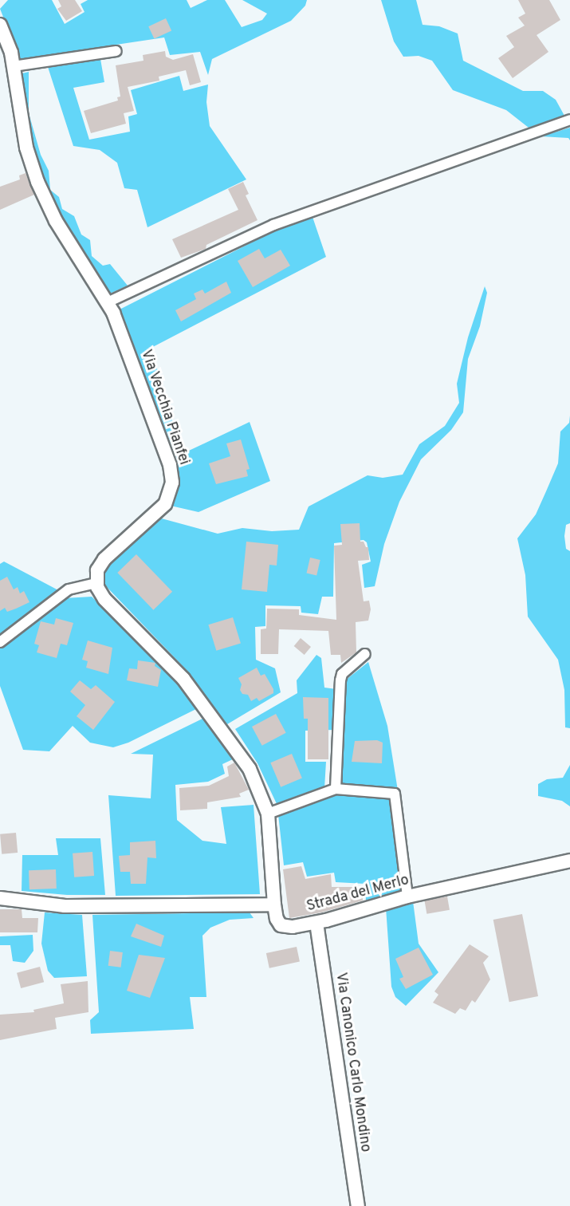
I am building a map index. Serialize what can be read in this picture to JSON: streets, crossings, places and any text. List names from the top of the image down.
{
  "streets": {
    "street": ["Via Vecchia Pianfei", "Strada del Merlo", "Via Canonico Carlo Mondino"]
  },
  "crossings": [
    ["Strada del Merlo", "Via Canonico Carlo Mondino"]
  ]
}
